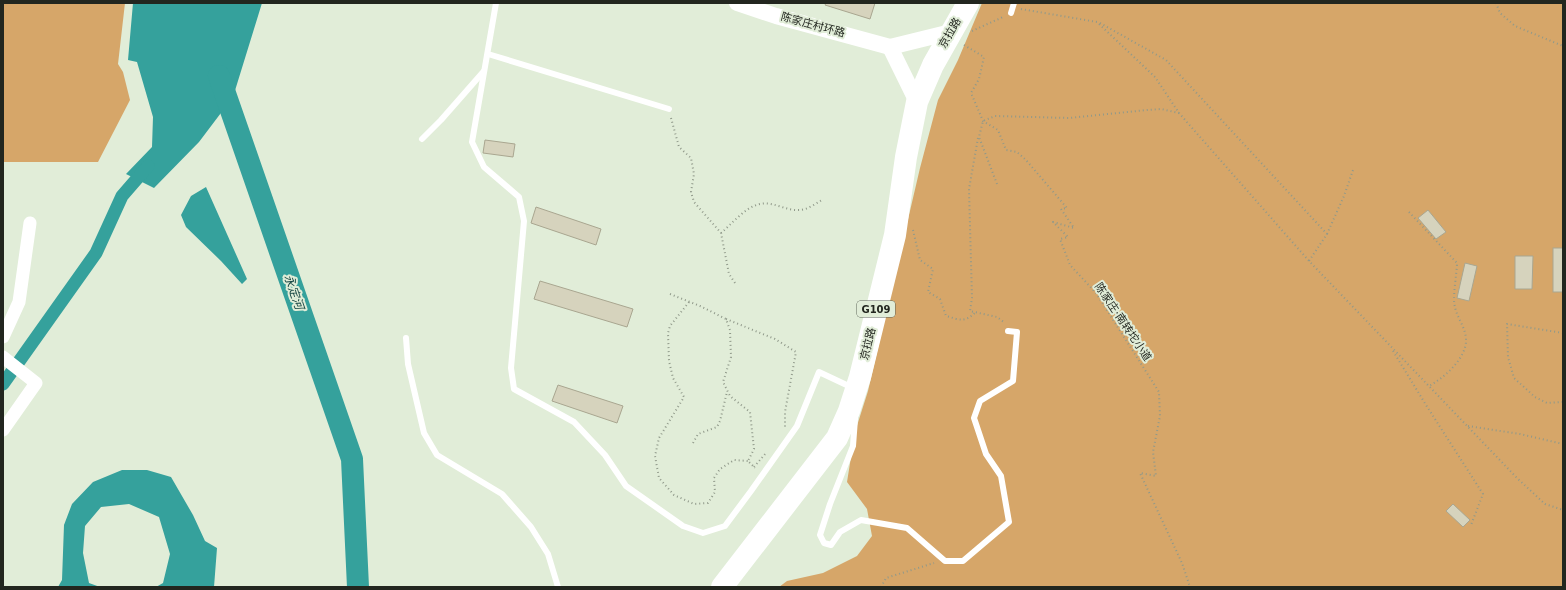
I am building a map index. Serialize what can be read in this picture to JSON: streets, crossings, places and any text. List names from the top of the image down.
{
  "streets": {
    "highway": ["京拉路", "G109"],
    "street": ["陈家庄村环路"],
    "path": ["陈家庄·南转坨小道"]
  },
  "water": ["永定河"]
}
